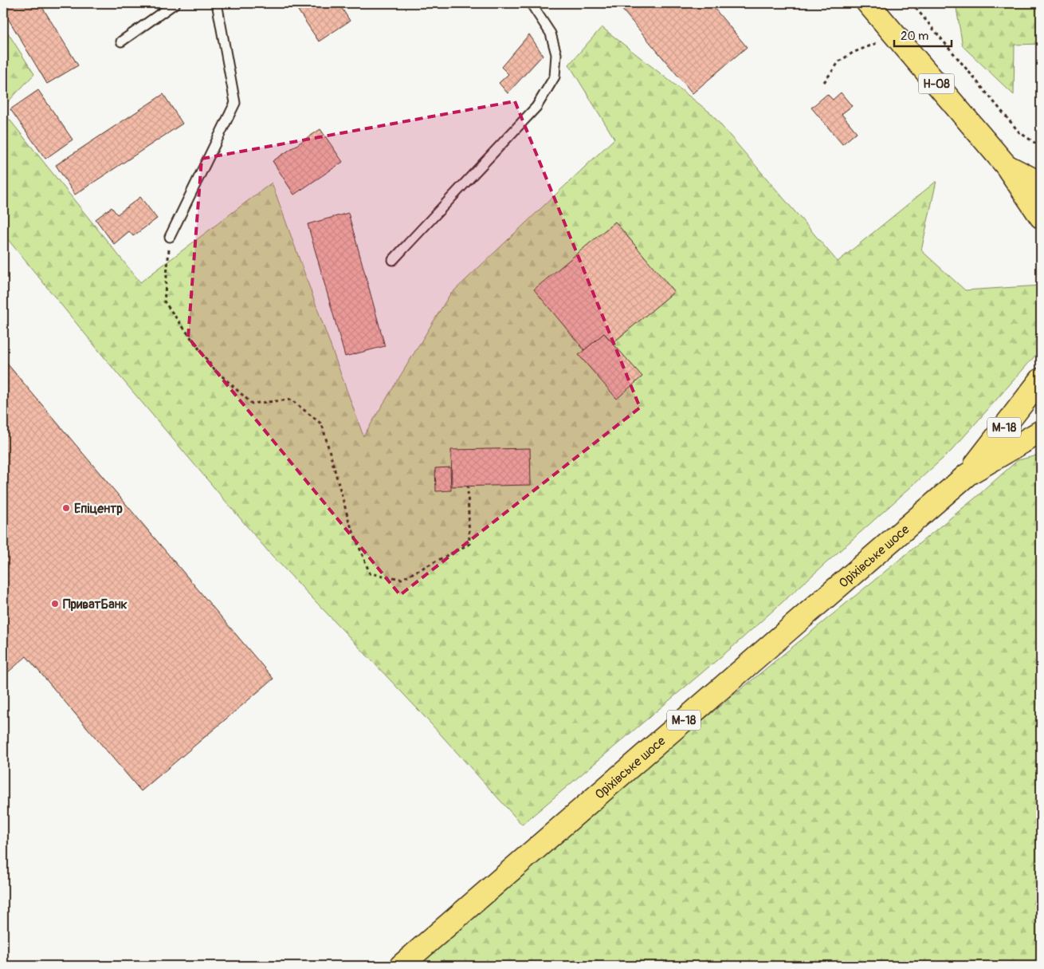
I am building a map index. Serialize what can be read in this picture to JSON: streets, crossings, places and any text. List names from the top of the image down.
{
  "streets": {
    "main road": ["Н-08", "М-18", "Оріхівське шосе"]
  },
  "crossings": [
    ["М-18", "Оріхівське шосе"]
  ],
  "places": ["Епіцентр", "ПриватБанк"],
  "scale_bar": "20 m"
}
